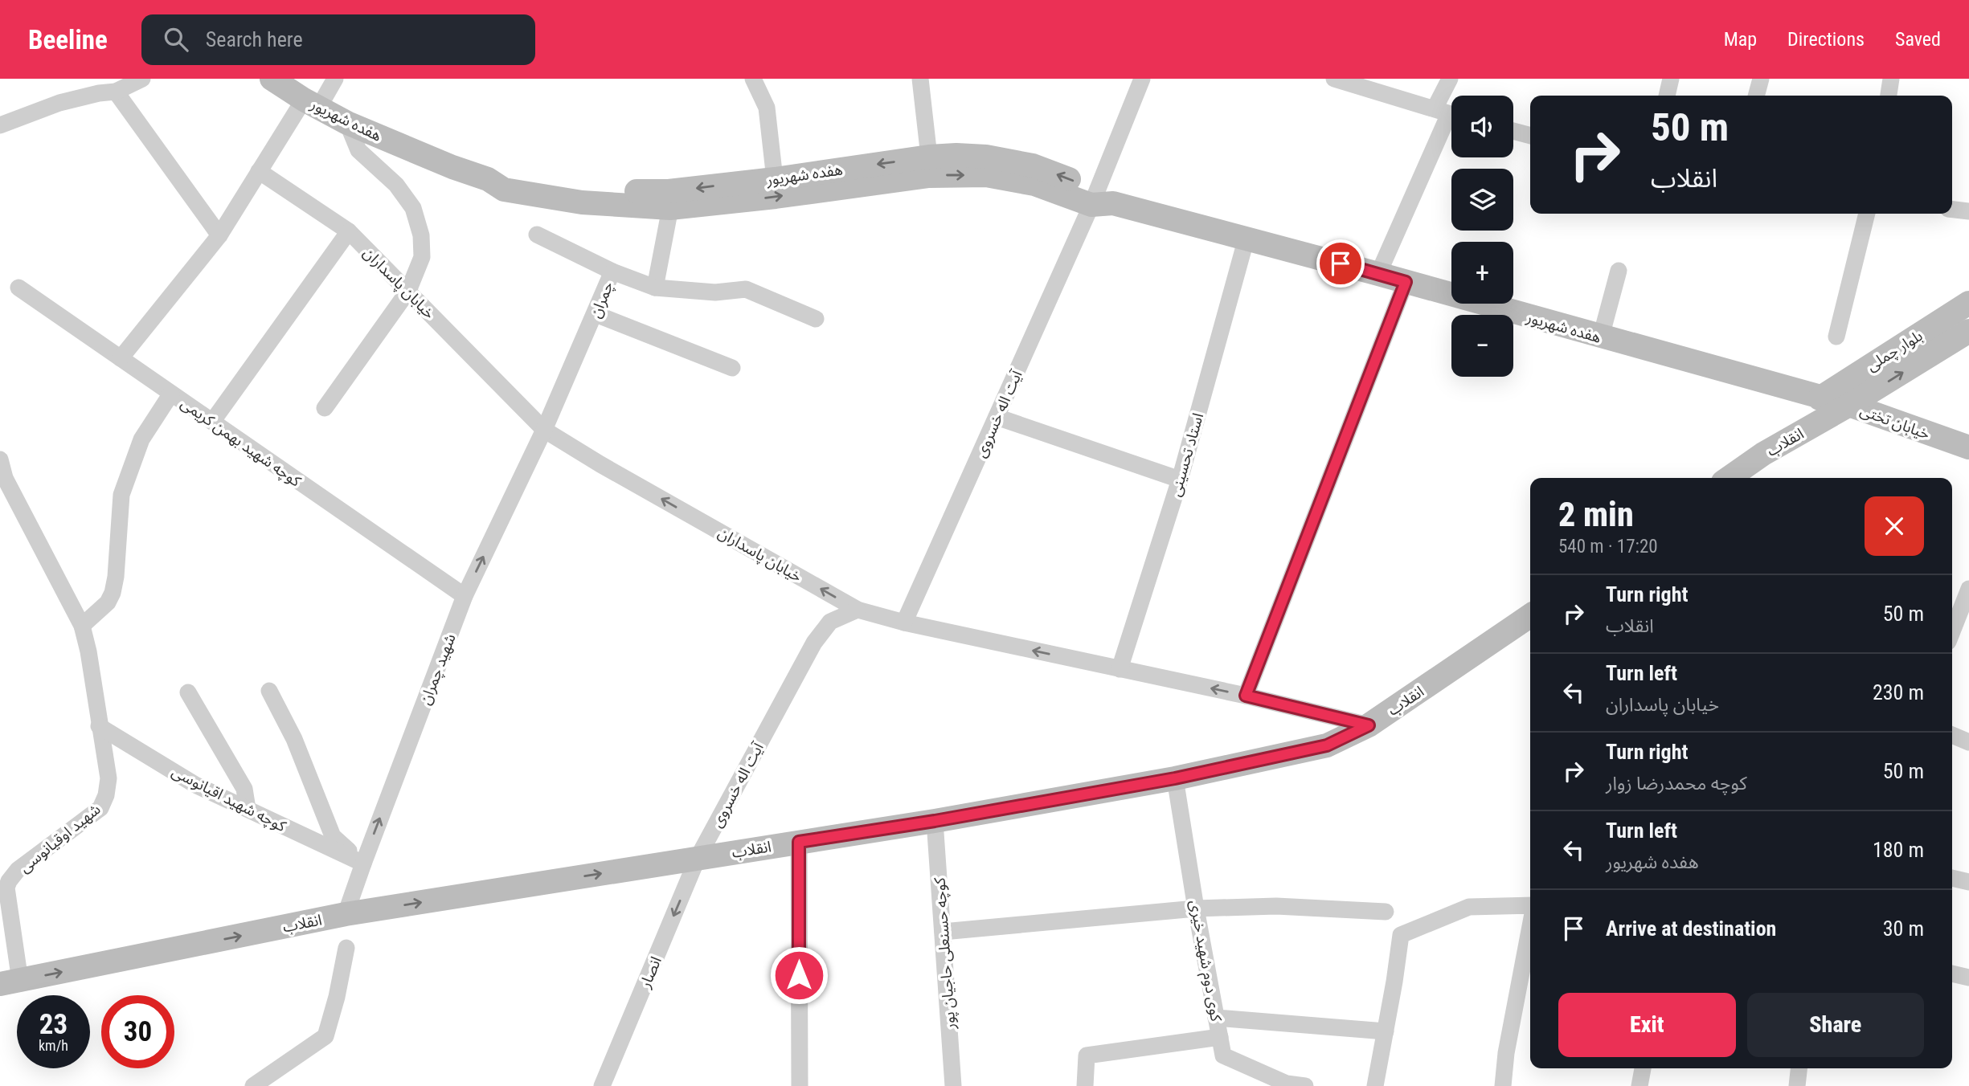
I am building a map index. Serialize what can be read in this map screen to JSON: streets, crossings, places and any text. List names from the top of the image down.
{
  "streets": {
    "main road": [
      "هفده شهریور",
      "بلوار چملی",
      "خیابان تختی",
      "انقلاب"
    ],
    "street": [
      "خیابان پاسداران",
      "چمران",
      "آیت اله خسروی",
      "کوچه شهید بهمن کریمی",
      "استاد تحسینی",
      "شهید چمران",
      "کوچه شهید اقیانوسی",
      "شهید اوقیانوسی",
      "کوچه حسنعلی حاجیان پور",
      "کوی دوم شهید خیری",
      "انصار"
    ]
  },
  "crossings": [
    ["هفده شهریور", "بلوار چملی"],
    ["هفده شهریور", "آیت اله خسروی"],
    ["هفده شهریور", "خیابان تختی"],
    ["هفده شهریور", "استاد تحسینی"],
    ["خیابان پاسداران", "چمران"],
    ["خیابان پاسداران", "آیت اله خسروی"],
    ["خیابان پاسداران", "انقلاب"],
    ["خیابان پاسداران", "استاد تحسینی"],
    ["خیابان پاسداران", "شهید چمران"],
    ["چمران", "شهید چمران"],
    ["بلوار چملی", "خیابان تختی"],
    ["بلوار چملی", "انقلاب"],
    ["آیت اله خسروی", "انقلاب"],
    ["آیت اله خسروی", "انصار"],
    ["خیابان تختی", "انقلاب"],
    ["کوچه شهید بهمن کریمی", "شهید چمران"],
    ["انقلاب", "شهید چمران"],
    ["انقلاب", "شهید اوقیانوسی"],
    ["انقلاب", "کوچه حسنعلی حاجیان پور"],
    ["انقلاب", "کوی دوم شهید خیری"],
    ["انقلاب", "انصار"],
    ["شهید چمران", "کوچه شهید اقیانوسی"],
    ["کوچه شهید اقیانوسی", "شهید اوقیانوسی"]
  ],
  "one_way": ["خیابان پاسداران", "انقلاب", "شهید چمران"],
  "page": {
    "header": "Beeline",
    "search": "Search here",
    "nav": ["Map", "Directions", "Saved"],
    "map_buttons": ["+", "−"],
    "turn": ["50 m", "انقلاب"],
    "heading": ["2 min", "540 m · 17:20"],
    "list": [
      {
        "name": "Turn right",
        "note": "انقلاب",
        "value": "50 m"
      },
      {
        "name": "Turn left",
        "note": "خیابان پاسداران",
        "value": "230 m"
      },
      {
        "name": "Turn right",
        "note": "کوچه محمدرضا زوار",
        "value": "50 m"
      },
      {
        "name": "Turn left",
        "note": "هفده شهریور",
        "value": "180 m"
      },
      {
        "name": "Arrive at destination",
        "value": "30 m"
      }
    ],
    "buttons": ["Exit", "Share"],
    "speed": "23 km/h",
    "limit": "30"
  }
}
